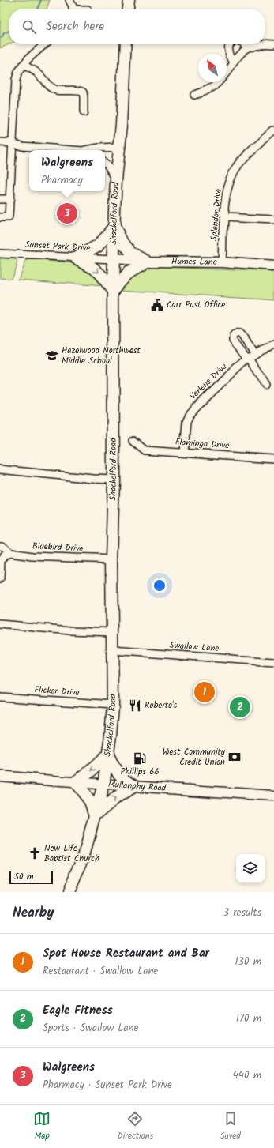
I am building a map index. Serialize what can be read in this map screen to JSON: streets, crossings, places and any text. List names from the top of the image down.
{
  "streets": {
    "main road": ["Shackelford Road"],
    "street": [
      "Splendor Drive",
      "Sunset Park Drive",
      "Humes Lane",
      "Verlene Drive",
      "Flamingo Drive",
      "Bluebird Drive",
      "Swallow Lane",
      "Flicker Drive",
      "Mullanphy Road"
    ]
  },
  "crossings": [
    ["Shackelford Road", "Sunset Park Drive"],
    ["Shackelford Road", "Humes Lane"],
    ["Shackelford Road", "Bluebird Drive"],
    ["Shackelford Road", "Swallow Lane"],
    ["Shackelford Road", "Flicker Drive"],
    ["Shackelford Road", "Mullanphy Road"],
    ["Splendor Drive", "Humes Lane"],
    ["Sunset Park Drive", "Humes Lane"],
    ["Verlene Drive", "Flamingo Drive"]
  ],
  "places": {
    "public building": ["Carr Post Office"],
    "school or university": ["Hazelwood Northwest Middle School"],
    "restaurant": ["Roberto's"],
    "bank": ["West Community Credit Union"],
    "fuel station": ["Phillips 66"],
    "church": ["New Life Baptist Church"]
  },
  "scale_bar": "50 m",
  "north": "top left",
  "page": {
    "search": "Search here",
    "popup": ["Walgreens", "Pharmacy"],
    "pins": ["3", "1", "2"],
    "scale": "50 m",
    "heading": ["Nearby", "3 results"],
    "list": [
      {
        "mark": "1",
        "name": "Spot House Restaurant and Bar",
        "note": "Restaurant · Swallow Lane",
        "value": "130 m"
      },
      {
        "mark": "2",
        "name": "Eagle Fitness",
        "note": "Sports · Swallow Lane",
        "value": "170 m"
      },
      {
        "mark": "3",
        "name": "Walgreens",
        "note": "Pharmacy · Sunset Park Drive",
        "value": "440 m"
      }
    ],
    "nav": ["Map", "Directions", "Saved"]
  }
}
